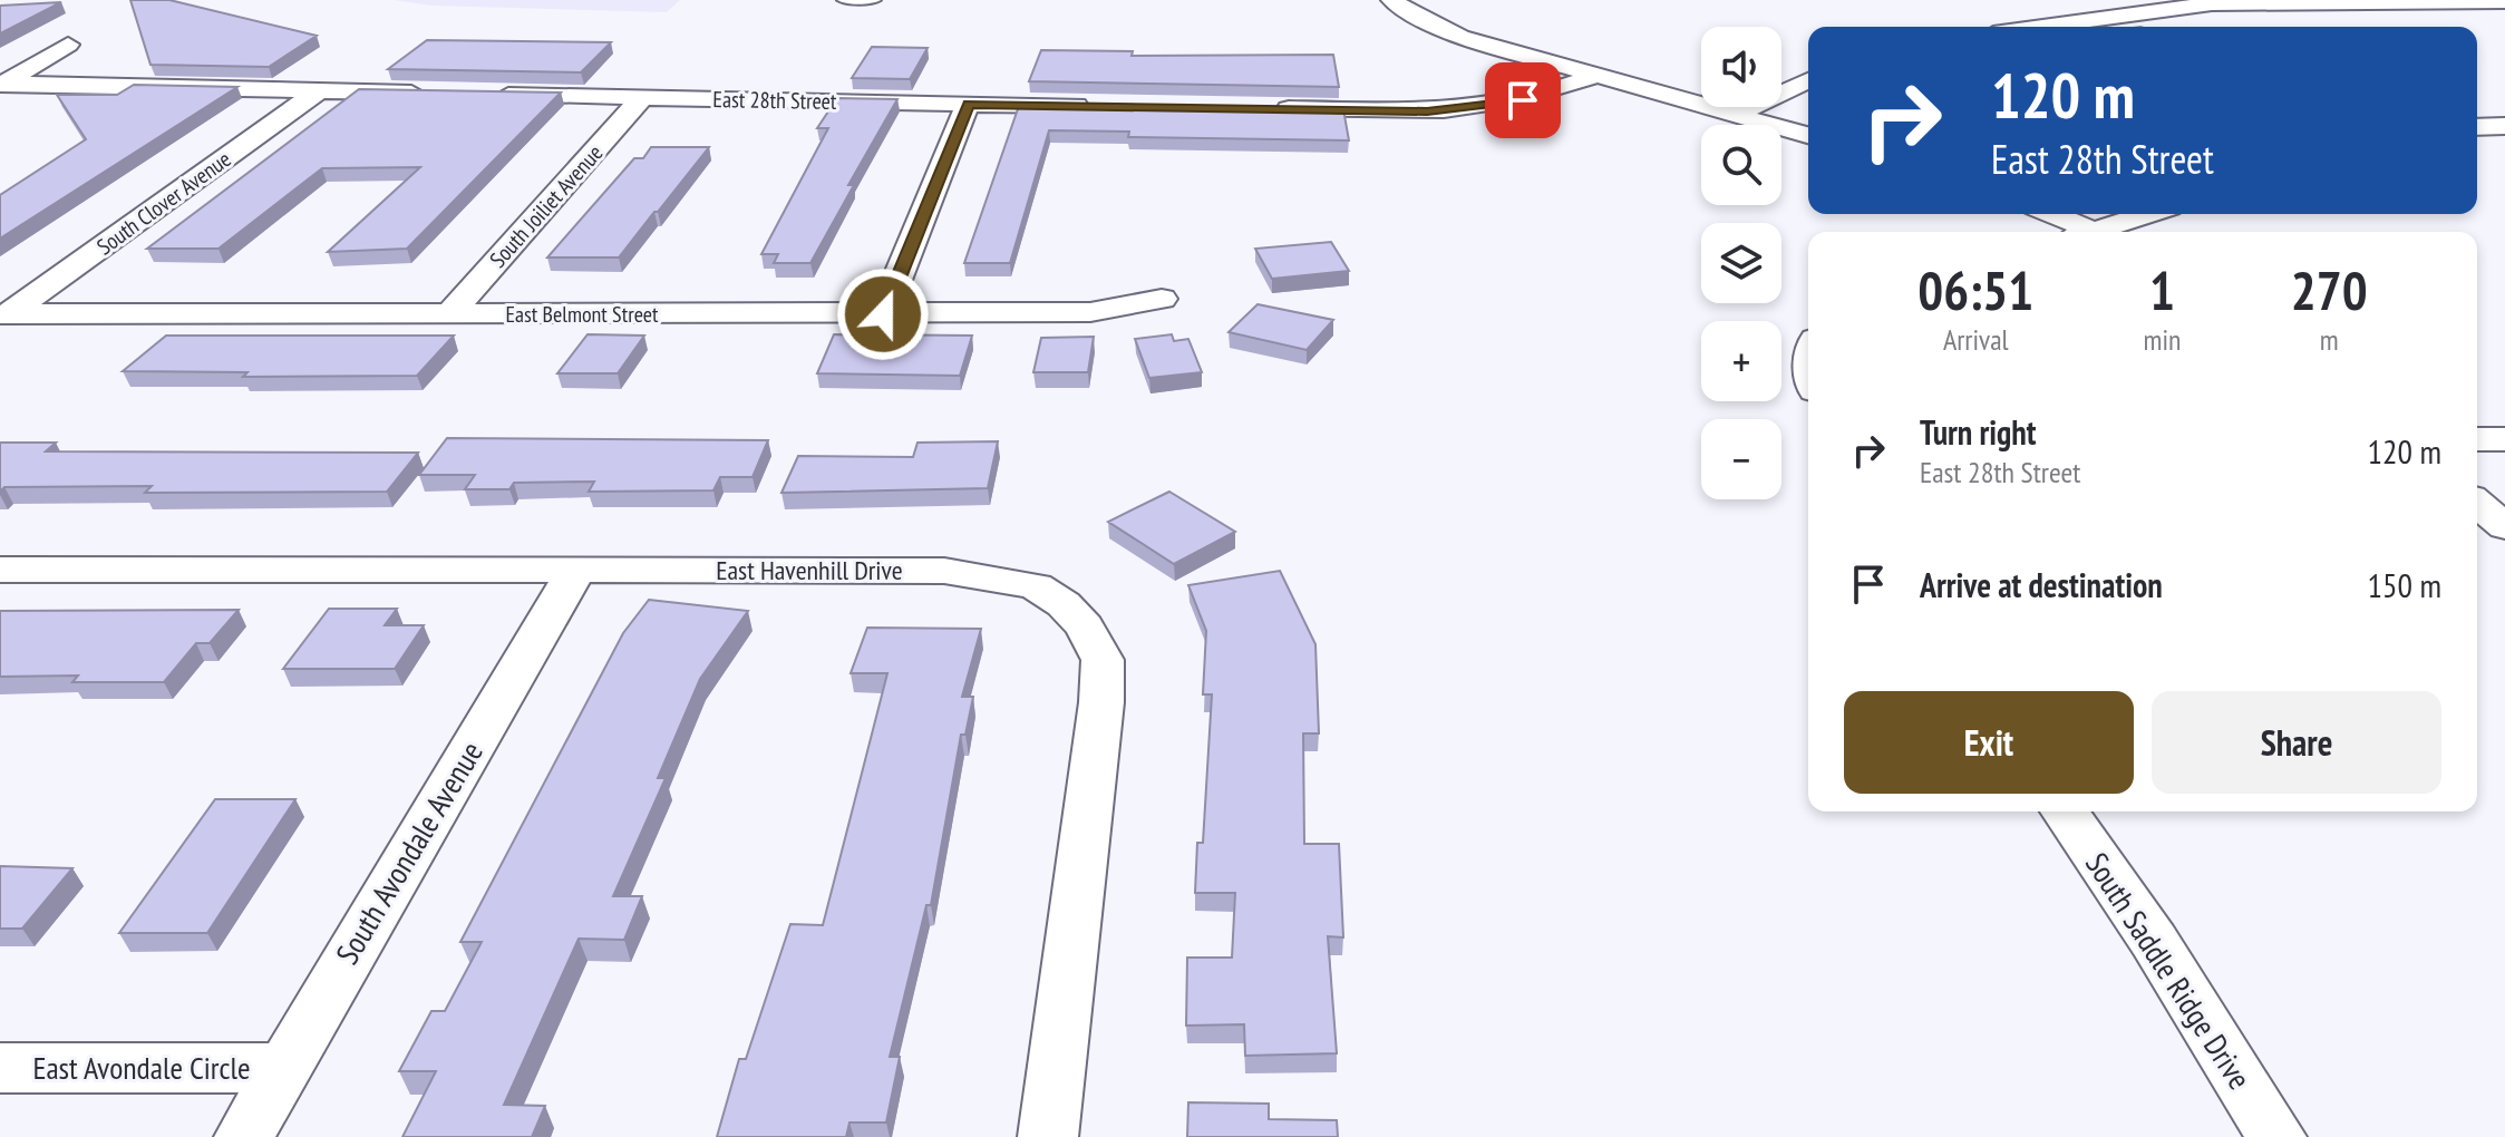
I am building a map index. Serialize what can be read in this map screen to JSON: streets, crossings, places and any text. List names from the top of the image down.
{
  "streets": {
    "street": [
      "East 28th Street",
      "South Clover Avenue",
      "South Joiliet Avenue",
      "East Belmont Street",
      "East Havenhill Drive",
      "South Avondale Avenue",
      "South Saddle Ridge Drive",
      "East Avondale Circle"
    ]
  },
  "crossings": [
    ["East 28th Street", "South Joiliet Avenue"],
    ["South Clover Avenue", "East Belmont Street"],
    ["South Joiliet Avenue", "East Belmont Street"],
    ["East Havenhill Drive", "South Avondale Avenue"],
    ["South Avondale Avenue", "East Avondale Circle"]
  ],
  "page": {
    "map_buttons": ["+", "−"],
    "turn": ["120 m", "East 28th Street"],
    "eta": [
      "06:51",
      "Arrival",
      "1",
      "min",
      "270",
      "m"
    ],
    "list": [
      {
        "name": "Turn right",
        "note": "East 28th Street",
        "value": "120 m"
      },
      {
        "name": "Arrive at destination",
        "value": "150 m"
      }
    ],
    "buttons": ["Exit", "Share"]
  }
}
